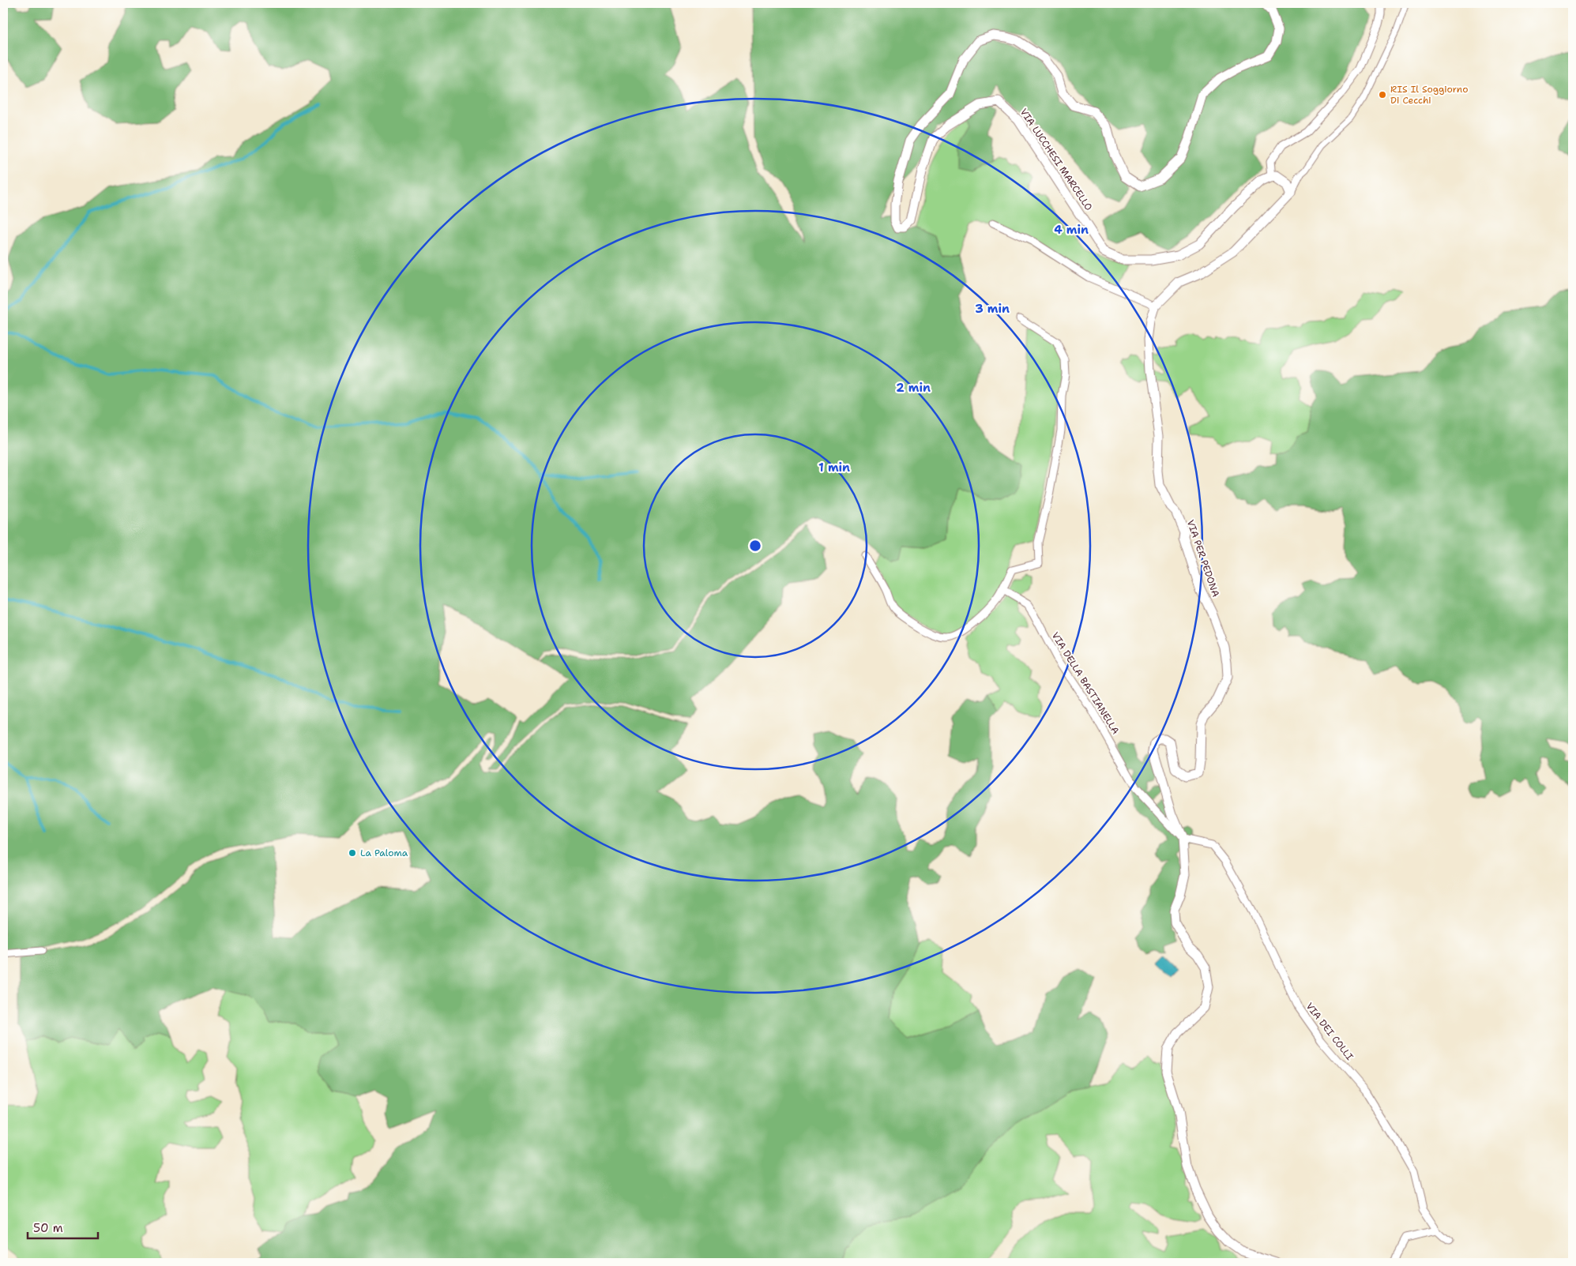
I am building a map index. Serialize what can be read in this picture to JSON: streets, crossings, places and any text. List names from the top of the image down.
{
  "streets": {
    "street": [
      "VIA LUCCHESI MARCELLO",
      "VIA PER PEDONA",
      "VIA DELLA BASTIANELLA",
      "VIA DEI COLLI"
    ]
  },
  "crossings": [
    ["VIA PER PEDONA", "VIA DELLA BASTIANELLA"],
    ["VIA PER PEDONA", "VIA DEI COLLI"],
    ["VIA DELLA BASTIANELLA", "VIA DEI COLLI"]
  ],
  "places": ["RIS Il Soggiorno Di Cecchi", "La Paloma"],
  "scale_bar": "50 m",
  "rings": [
    "4 min",
    "3 min",
    "2 min",
    "1 min"
  ]
}
